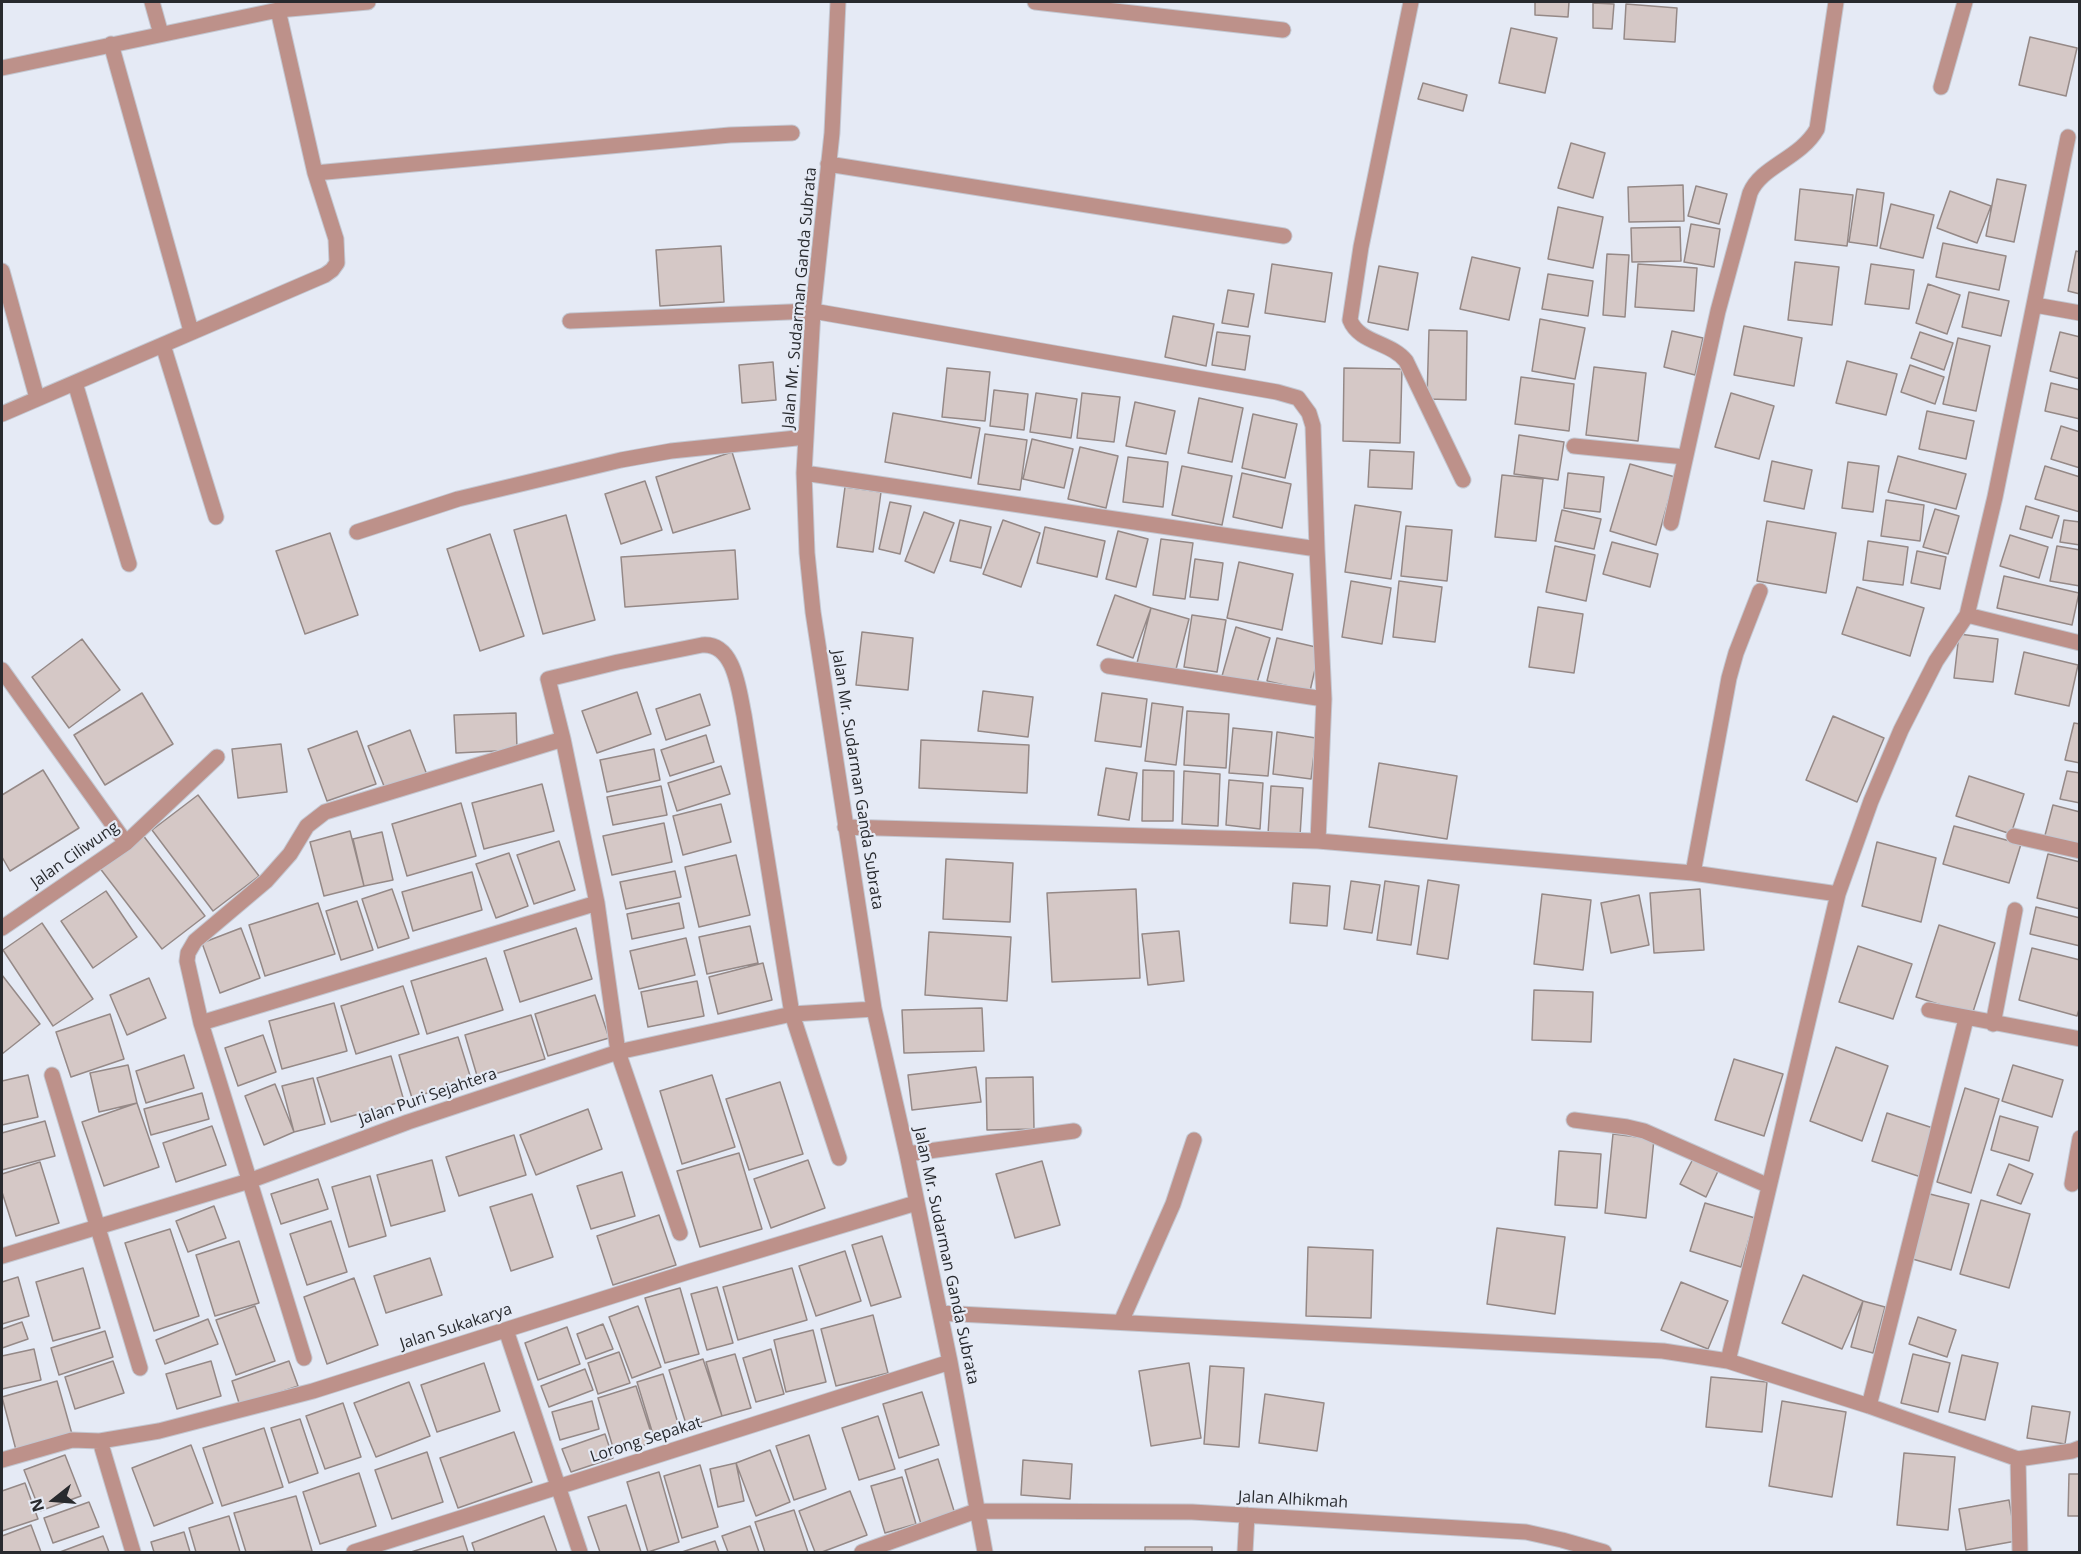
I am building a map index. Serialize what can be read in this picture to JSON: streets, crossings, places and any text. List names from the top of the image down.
{
  "streets": {
    "street": [
      "Jalan Mr. Sudarman Ganda Subrata",
      "Jalan Ciliwung",
      "Jalan Puri Sejahtera",
      "Jalan Sukakarya",
      "Lorong Sepakat",
      "Jalan Alhikmah"
    ]
  },
  "crossings": [
    ["Jalan Mr. Sudarman Ganda Subrata", "Jalan Puri Sejahtera"],
    ["Jalan Mr. Sudarman Ganda Subrata", "Jalan Sukakarya"],
    ["Jalan Mr. Sudarman Ganda Subrata", "Lorong Sepakat"],
    ["Jalan Mr. Sudarman Ganda Subrata", "Jalan Alhikmah"]
  ],
  "north": "left"
}
